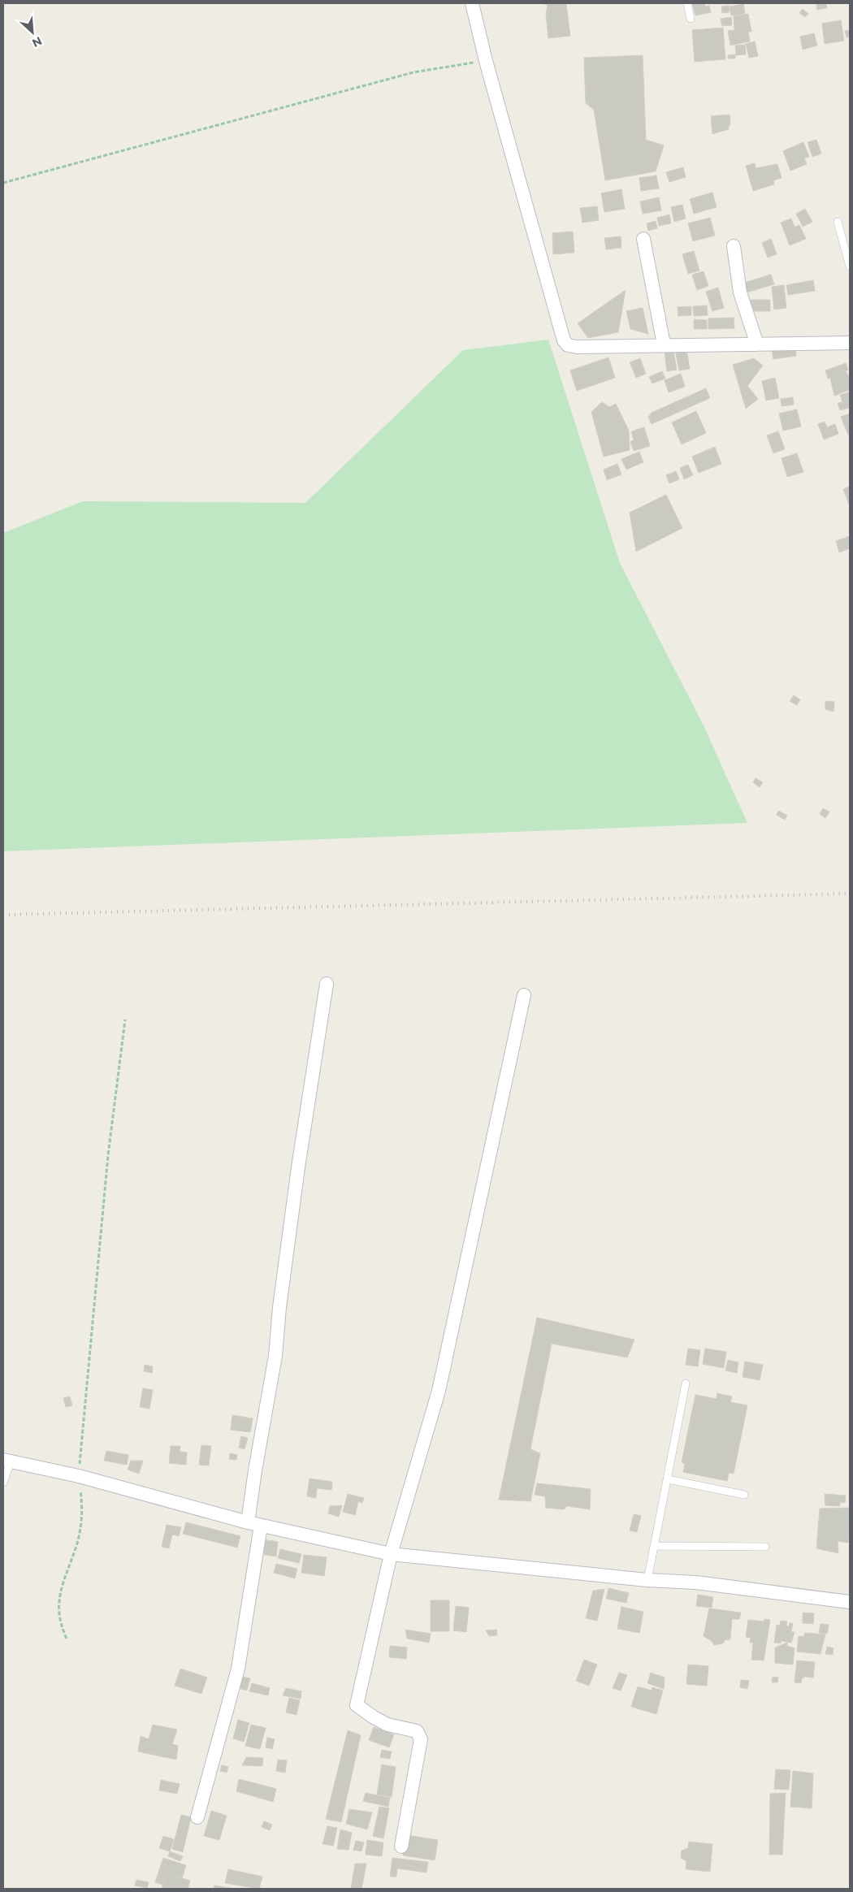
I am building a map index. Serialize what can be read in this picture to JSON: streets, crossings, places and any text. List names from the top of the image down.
{
  "north": "bottom right"
}
